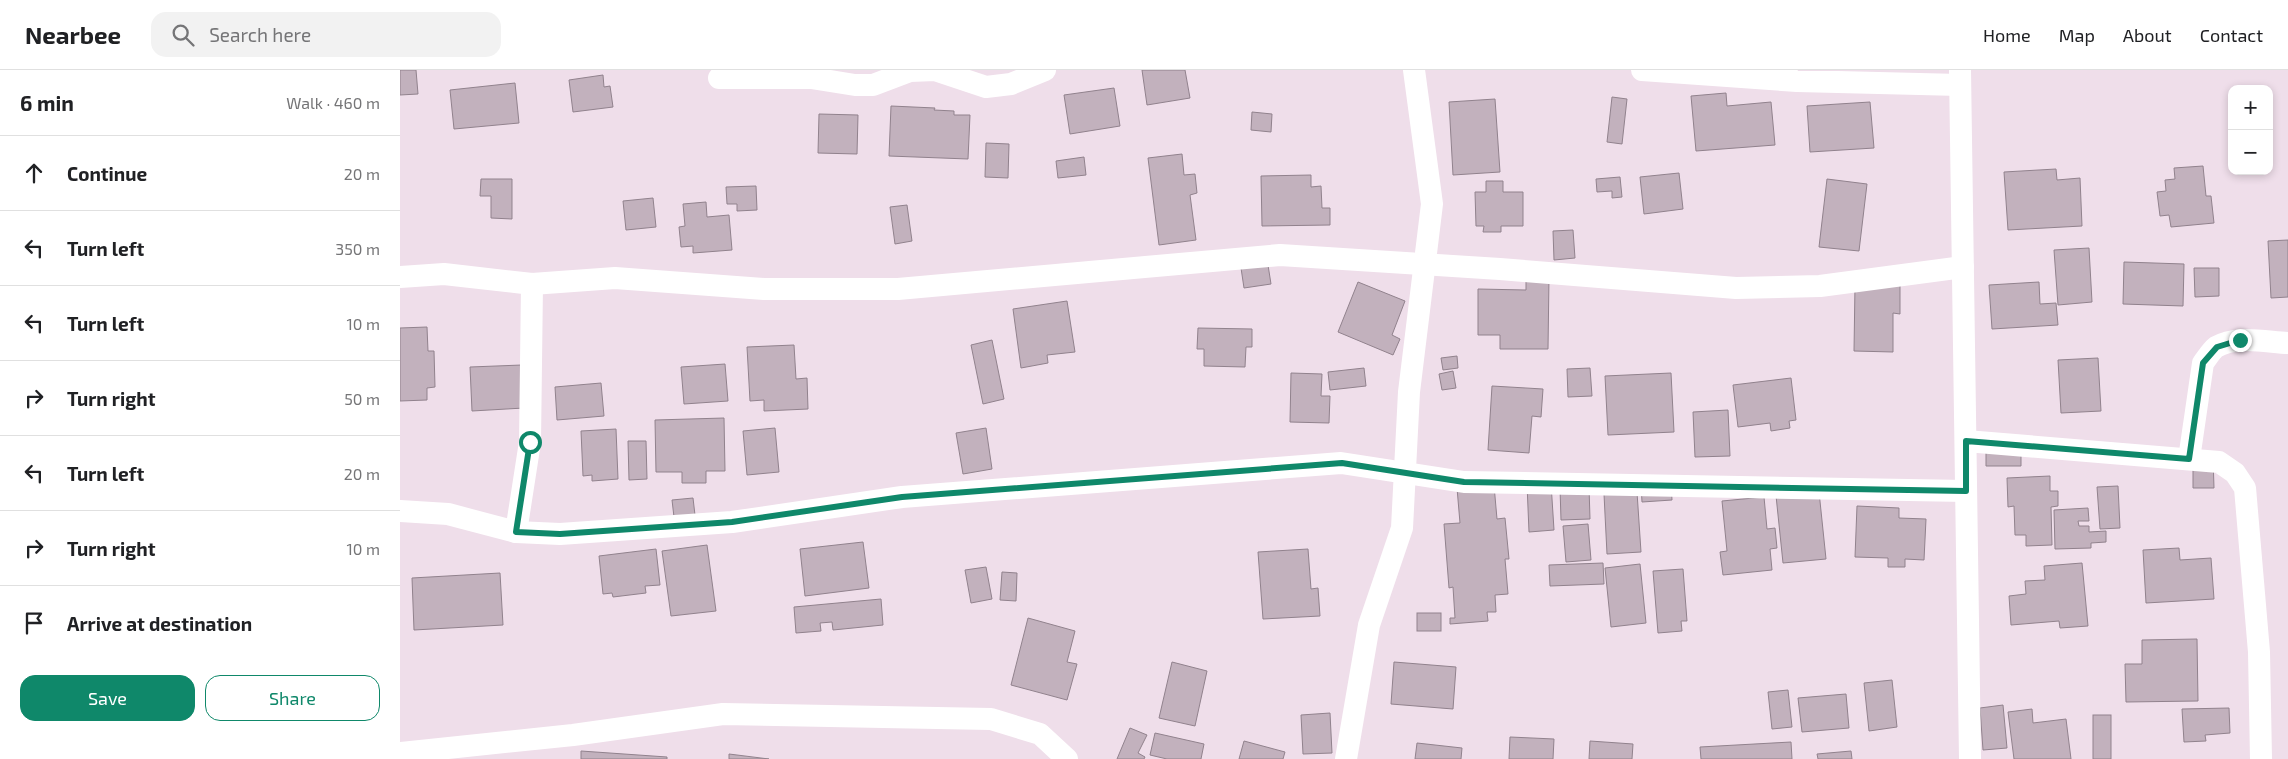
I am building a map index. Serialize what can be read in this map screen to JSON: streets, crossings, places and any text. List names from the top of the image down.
{
  "page": {
    "header": "Nearbee",
    "search": "Search here",
    "nav": [
      "Home",
      "Map",
      "About",
      "Contact"
    ],
    "heading": ["6 min", "Walk · 460 m"],
    "map_buttons": ["+", "−"],
    "list": [
      ["Continue", "20 m"],
      ["Turn left", "350 m"],
      ["Turn left", "10 m"],
      ["Turn right", "50 m"],
      ["Turn left", "20 m"],
      ["Turn right", "10 m"],
      "Arrive at destination"
    ],
    "buttons": ["Save", "Share"]
  }
}
